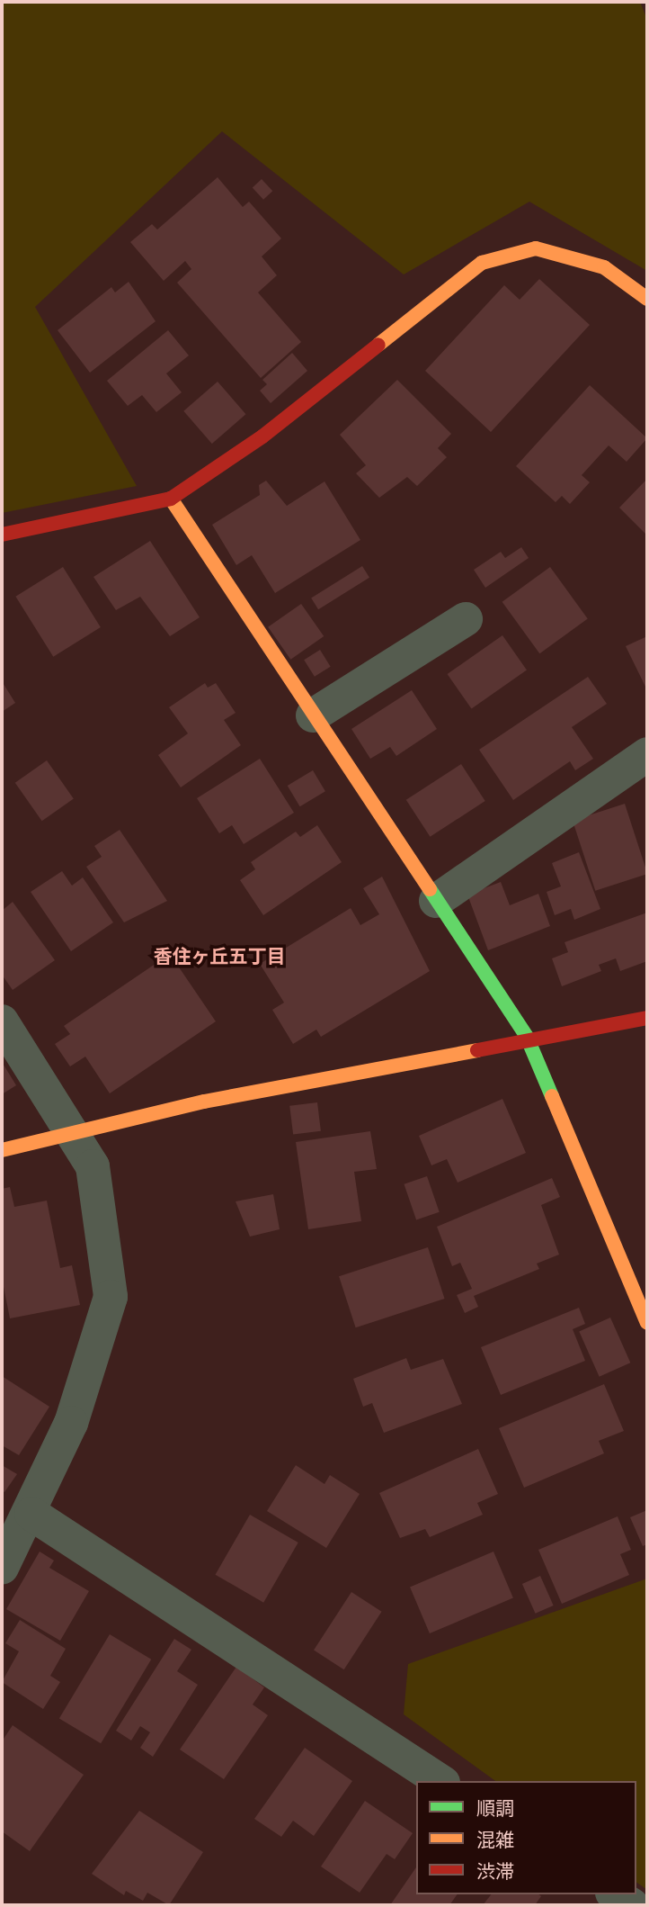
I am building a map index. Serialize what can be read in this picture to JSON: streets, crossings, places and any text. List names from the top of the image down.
{
  "districts": ["香住ヶ丘五丁目"],
  "legend": ["順調", "混雑", "渋滞"]
}
